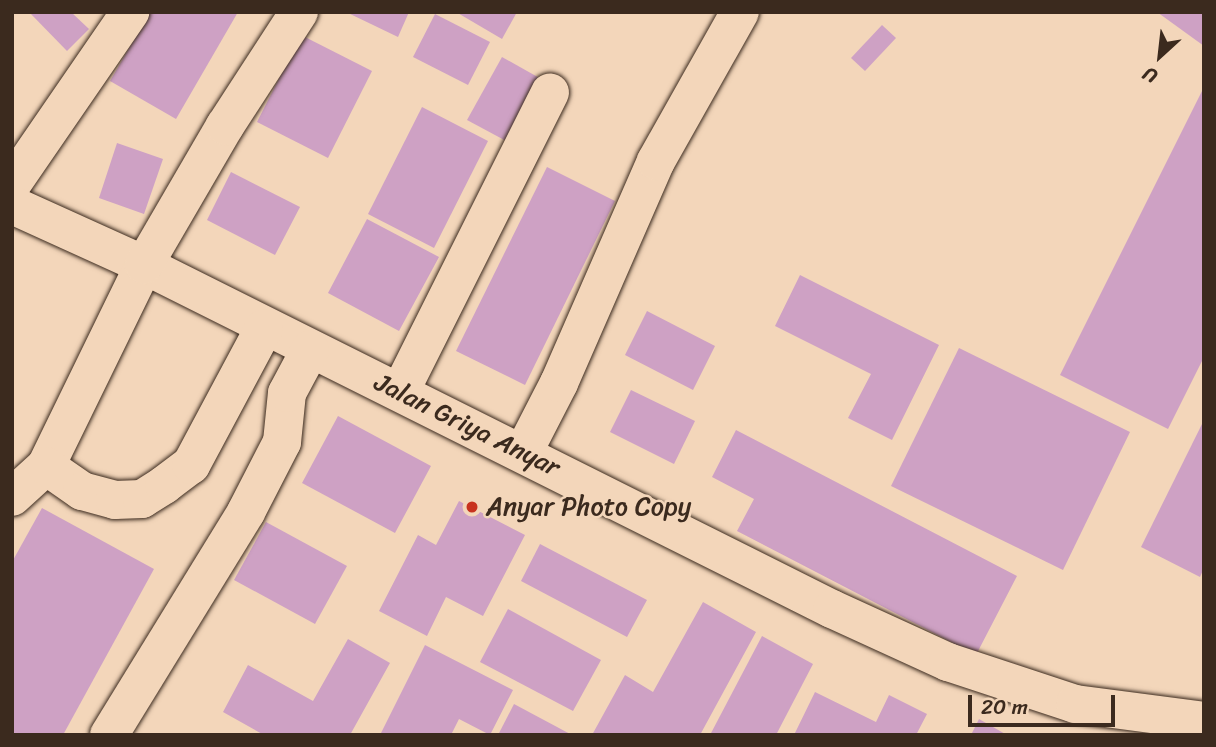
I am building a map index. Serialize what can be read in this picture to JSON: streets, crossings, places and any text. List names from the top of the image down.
{
  "streets": {
    "street": ["Jalan Griya Anyar"]
  },
  "places": ["Anyar Photo Copy"],
  "scale_bar": "20 m",
  "north": "bottom left"
}
